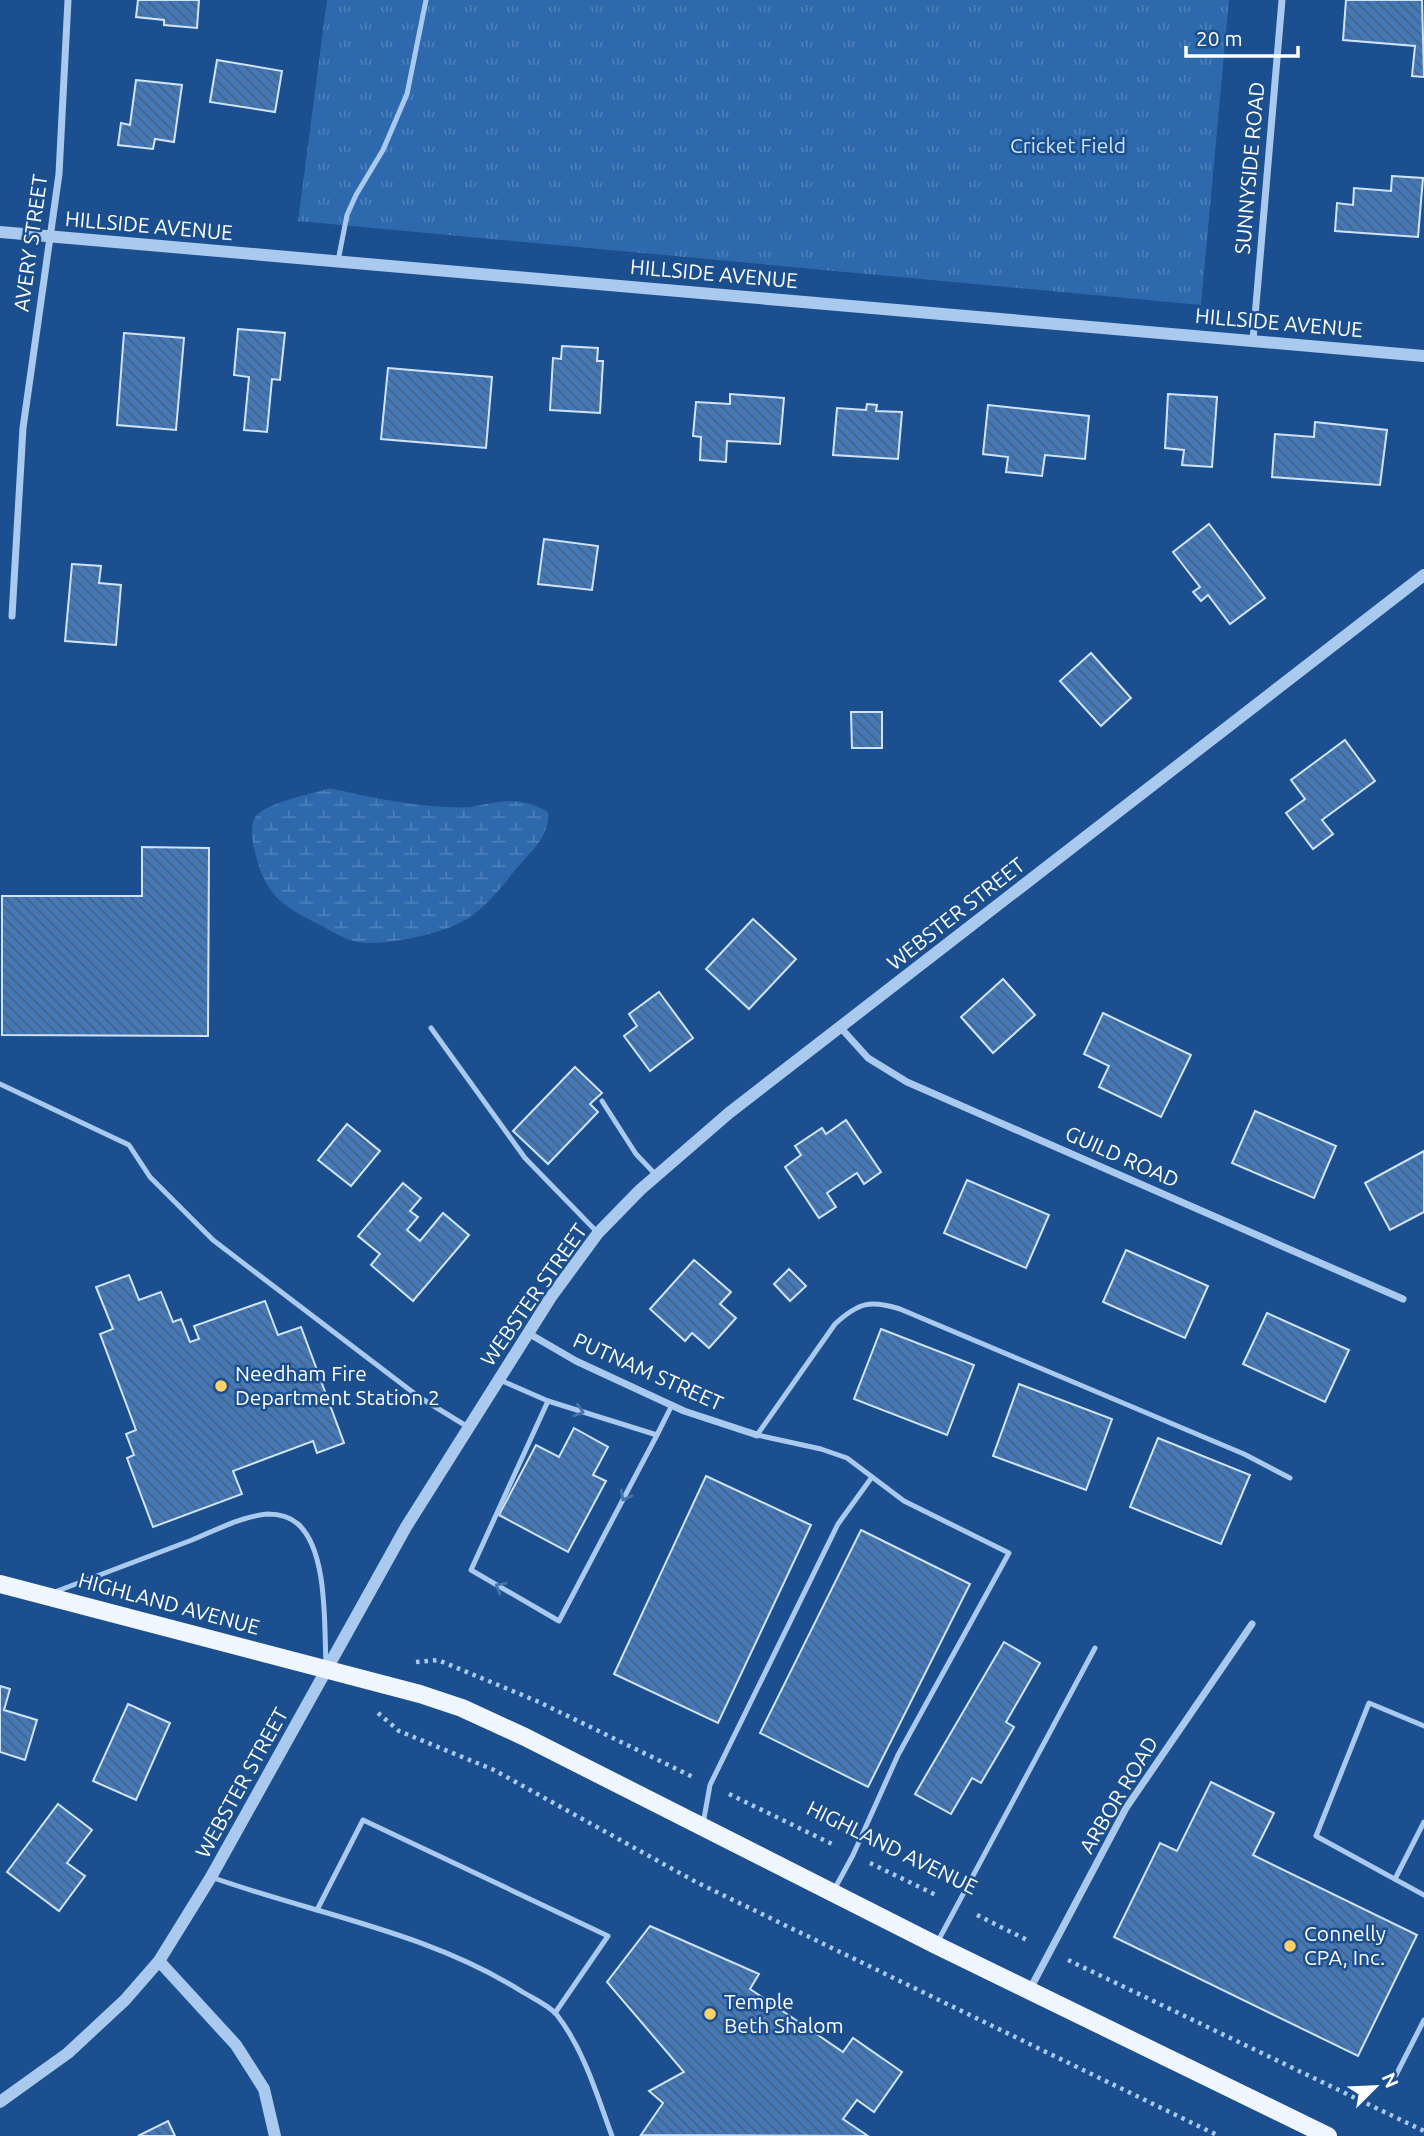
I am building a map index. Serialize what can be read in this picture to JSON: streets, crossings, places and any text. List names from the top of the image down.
{
  "streets": {
    "main road": ["HIGHLAND AVENUE"],
    "street": [
      "SUNNYSIDE ROAD",
      "HILLSIDE AVENUE",
      "AVERY STREET",
      "WEBSTER STREET",
      "GUILD ROAD",
      "PUTNAM STREET",
      "ARBOR ROAD"
    ]
  },
  "crossings": [
    ["SUNNYSIDE ROAD", "HILLSIDE AVENUE"],
    ["HILLSIDE AVENUE", "AVERY STREET"],
    ["WEBSTER STREET", "GUILD ROAD"],
    ["WEBSTER STREET", "PUTNAM STREET"],
    ["WEBSTER STREET", "HIGHLAND AVENUE"],
    ["HIGHLAND AVENUE", "ARBOR ROAD"]
  ],
  "parks": ["Cricket Field"],
  "places": ["Needham Fire Department Station 2", "Connelly CPA, Inc.", "Temple Beth Shalom"],
  "scale_bar": "20 m",
  "north": "top right"
}
